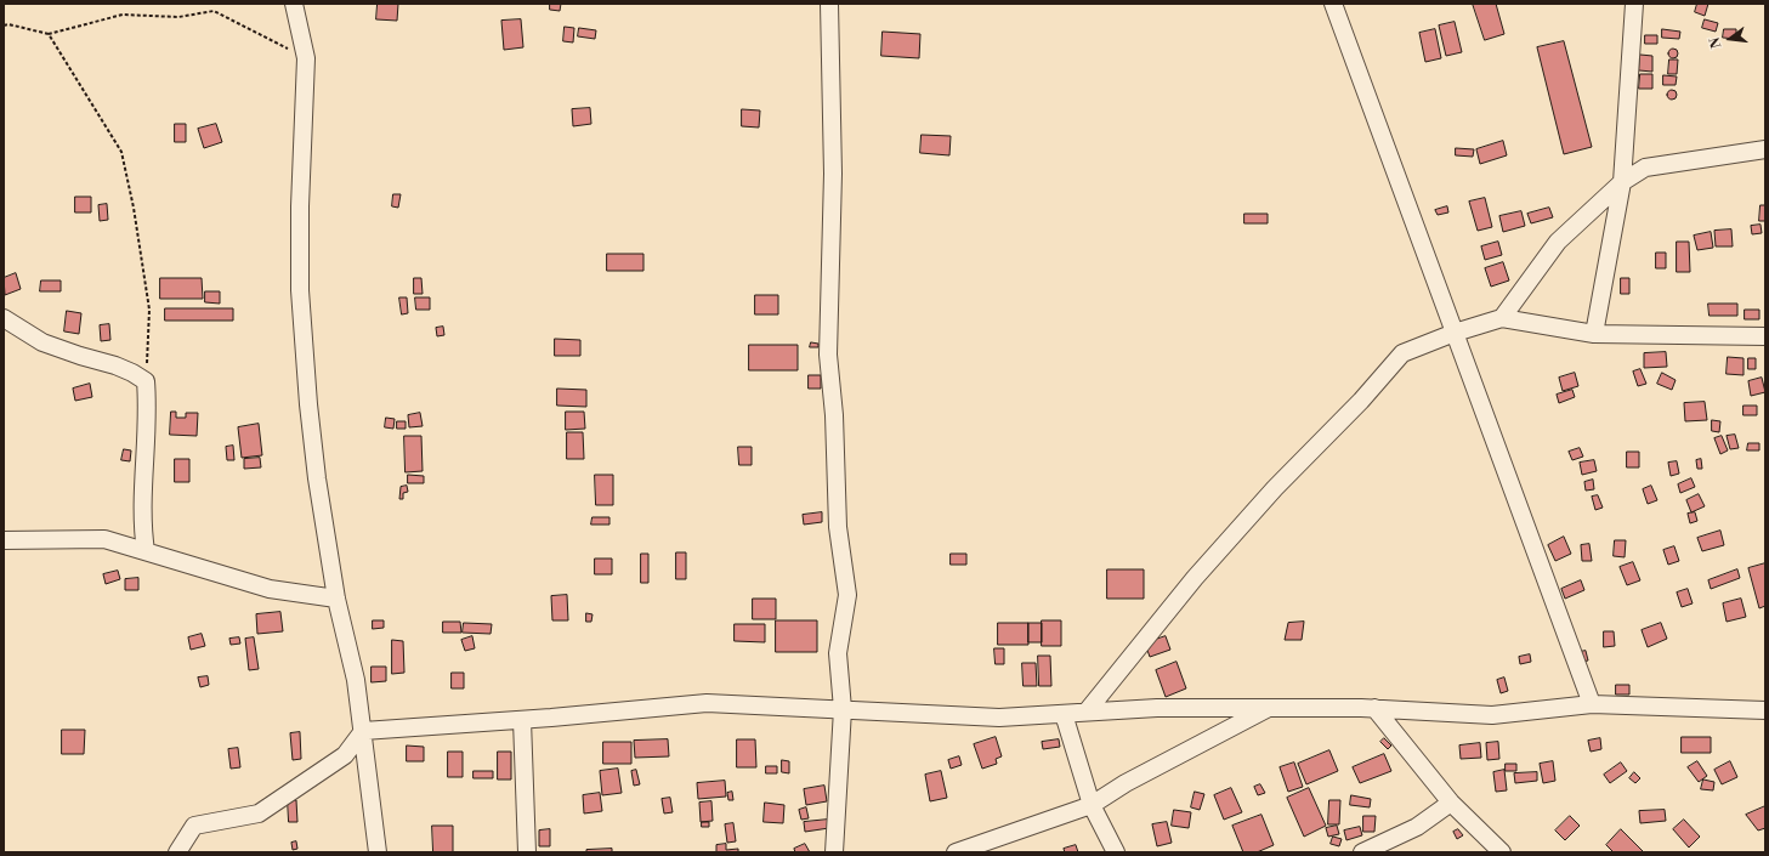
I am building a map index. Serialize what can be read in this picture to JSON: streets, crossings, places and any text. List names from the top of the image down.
{
  "north": "left"
}
